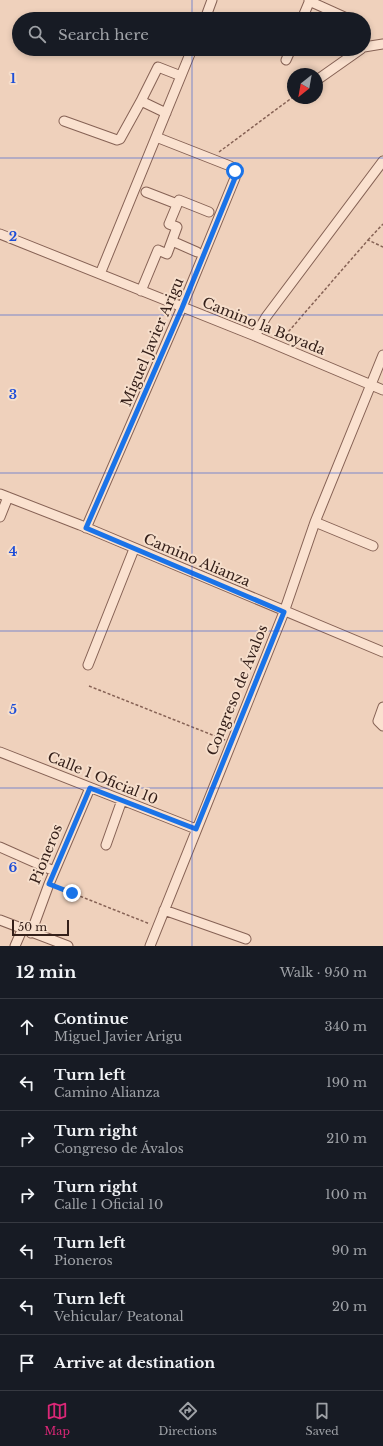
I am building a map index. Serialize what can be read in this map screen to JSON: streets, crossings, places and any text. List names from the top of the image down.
{
  "streets": {
    "street": [
      "Camino la Boyada",
      "Miguel Javier Arigu",
      "Camino Alianza",
      "Congreso de Ávalos",
      "Calle 1 Oficial 10",
      "Pioneros"
    ]
  },
  "crossings": [
    ["Camino la Boyada", "Miguel Javier Arigu"],
    ["Camino la Boyada", "Congreso de Ávalos"],
    ["Miguel Javier Arigu", "Camino Alianza"],
    ["Camino Alianza", "Congreso de Ávalos"],
    ["Congreso de Ávalos", "Calle 1 Oficial 10"],
    ["Calle 1 Oficial 10", "Pioneros"]
  ],
  "scale_bar": "50 m",
  "north": "bottom left",
  "page": {
    "search": "Search here",
    "scale": "50 m",
    "heading": ["12 min", "Walk · 950 m"],
    "list": [
      ["Continue", "Miguel Javier Arigu", "340 m"],
      ["Turn left", "Camino Alianza", "190 m"],
      ["Turn right", "Congreso de Ávalos", "210 m"],
      ["Turn right", "Calle 1 Oficial 10", "100 m"],
      ["Turn left", "Pioneros", "90 m"],
      ["Turn left", "Vehicular/ Peatonal", "20 m"],
      "Arrive at destination"
    ],
    "nav": ["Map", "Directions", "Saved"]
  },
  "grid": {
    "rows": [
      "1",
      "2",
      "3",
      "4",
      "5",
      "6"
    ]
  }
}
